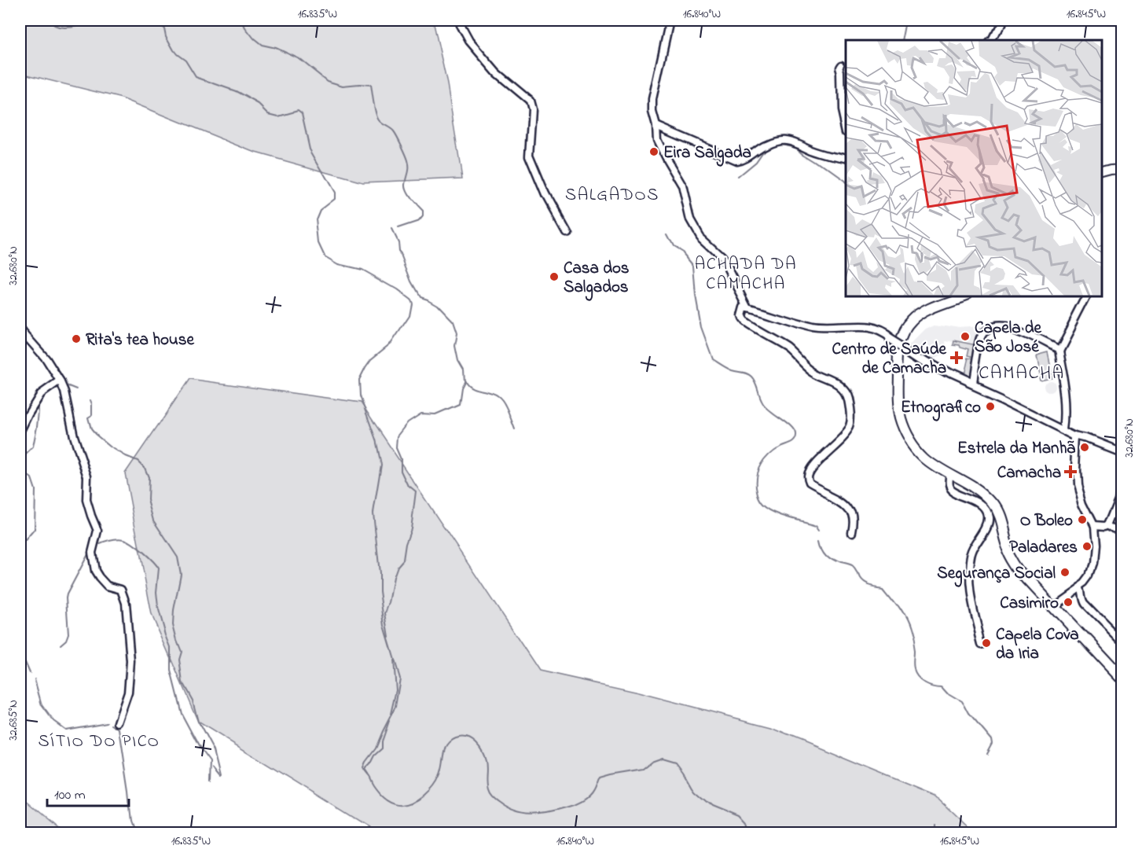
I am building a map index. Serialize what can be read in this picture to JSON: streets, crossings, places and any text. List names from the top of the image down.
{
  "districts": [
    "SALGADOS",
    "ACHADA DA CAMACHA",
    "CAMACHA",
    "SÍTIO DO PICO"
  ],
  "places": {
    "other": [
      "Eira Salgada",
      "Casa dos Salgados",
      "Capela de São José",
      "Rita's tea house",
      "Etnografico",
      "Estrela da Manhã",
      "O Boleo",
      "Paladares",
      "Segurança Social",
      "Casimiro",
      "Capela Cova da Iria"
    ],
    "health": ["Centro de Saúde de Camacha", "Camacha"]
  },
  "scale_bar": "100 m",
  "coordinates": [
    "16.835°W",
    "16.840°W",
    "16.845°W",
    "32.680°N",
    "32.685°N"
  ]
}
